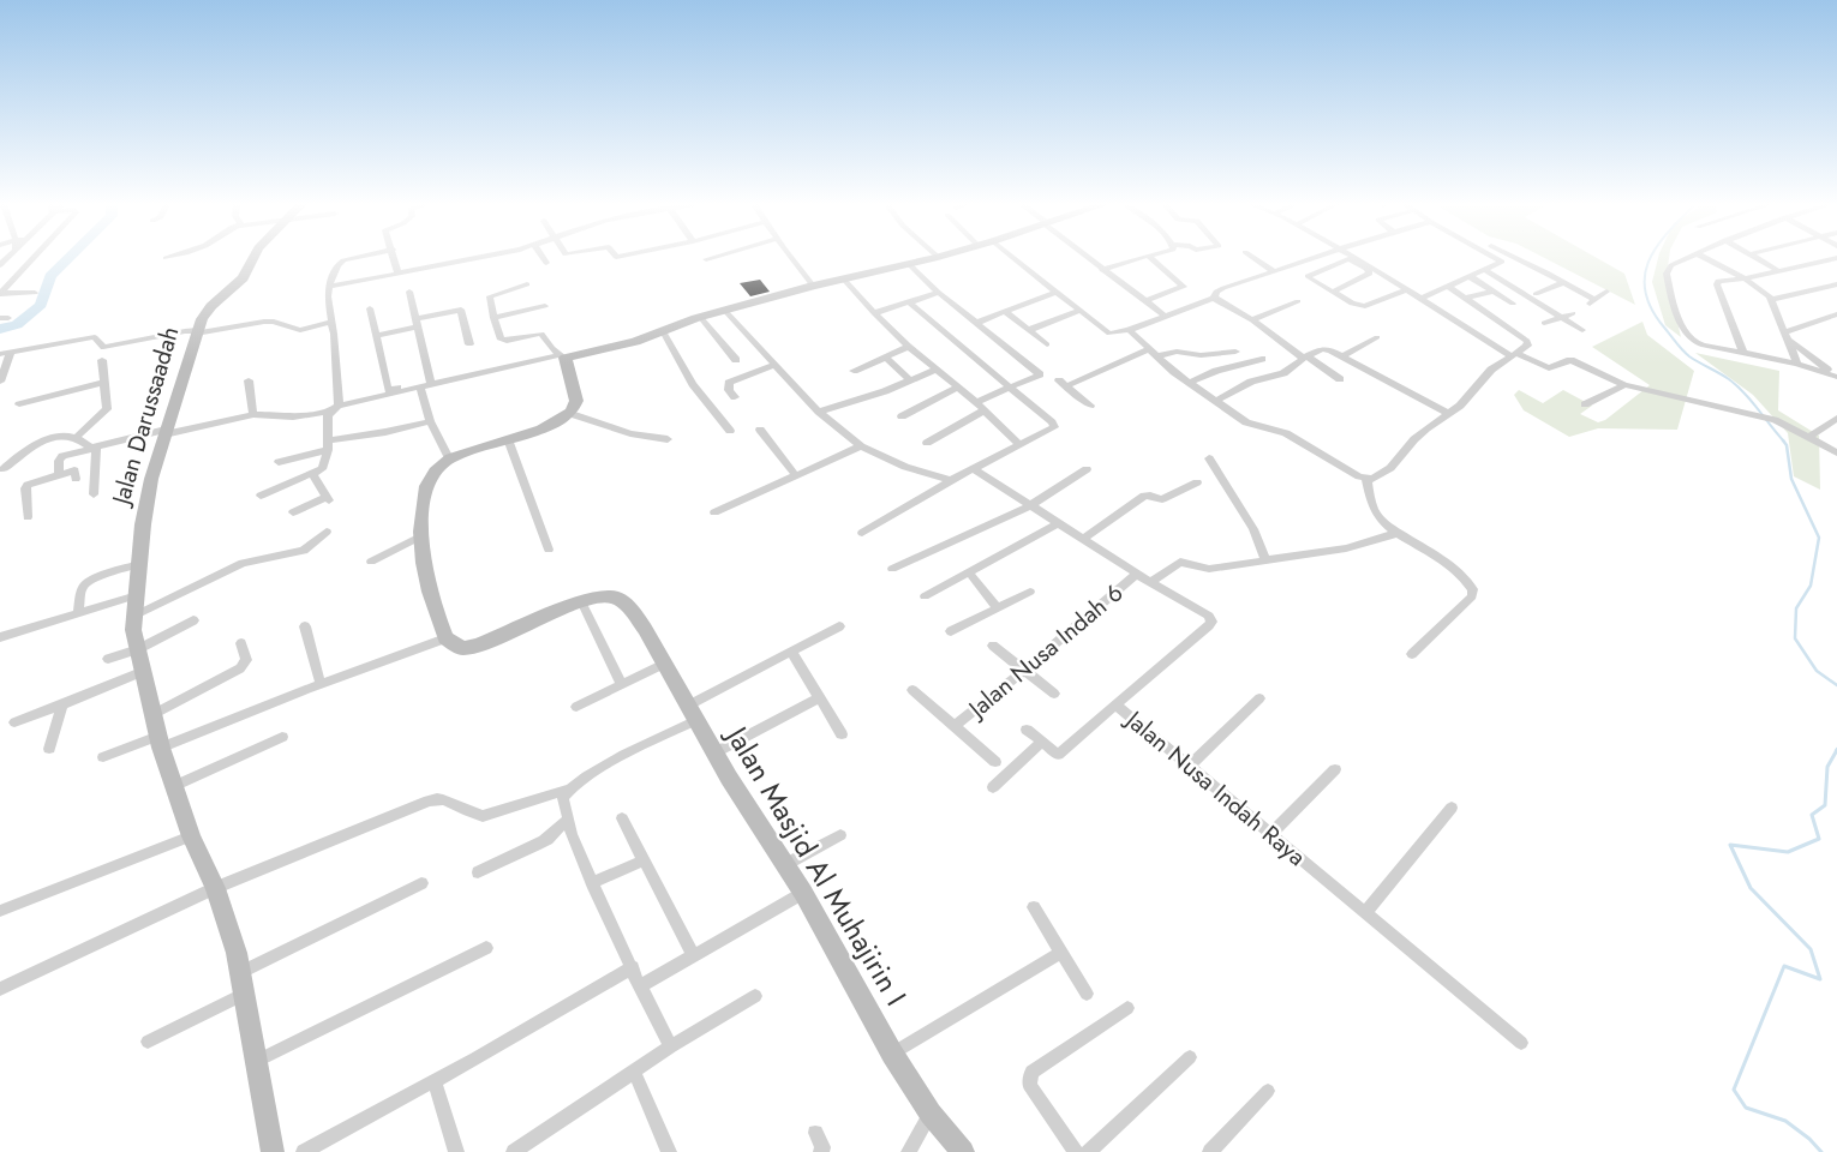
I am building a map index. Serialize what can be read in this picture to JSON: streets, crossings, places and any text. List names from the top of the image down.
{
  "streets": {
    "street": [
      "Jalan Darussaadah",
      "Jalan Nusa Indah 6",
      "Jalan Nusa Indah Raya",
      "Jalan Masjid Al Muhajirin I"
    ]
  },
  "crossings": [
    ["Jalan Nusa Indah 6", "Jalan Nusa Indah Raya"]
  ]
}
